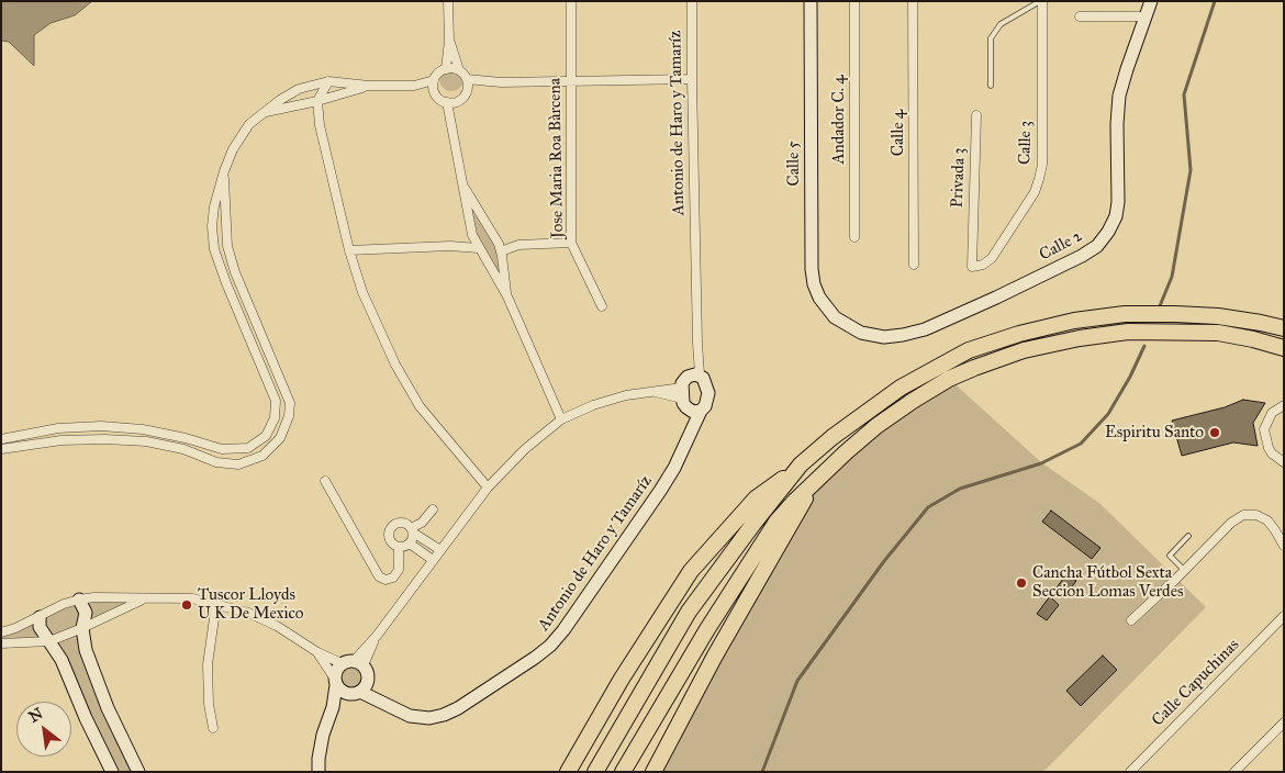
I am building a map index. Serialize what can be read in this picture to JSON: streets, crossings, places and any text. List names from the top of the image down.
{
  "streets": {
    "street": [
      "Andador C. 4",
      "Antonio de Haro y Tamaríz",
      "Calle 4",
      "Calle 3",
      "Jose Maria Roa Bàrcena",
      "Calle 5",
      "Privada 3",
      "Calle 2",
      "Calle Capuchinas"
    ]
  },
  "crossings": [
    ["Calle 3", "Privada 3"],
    ["Calle 5", "Calle 2"]
  ],
  "places": ["Espiritu Santo", "Cancha Fútbol Sexta Seccion Lomas Verdes", "Tuscor Lloyds U K De Mexico"],
  "north": "top left"
}
